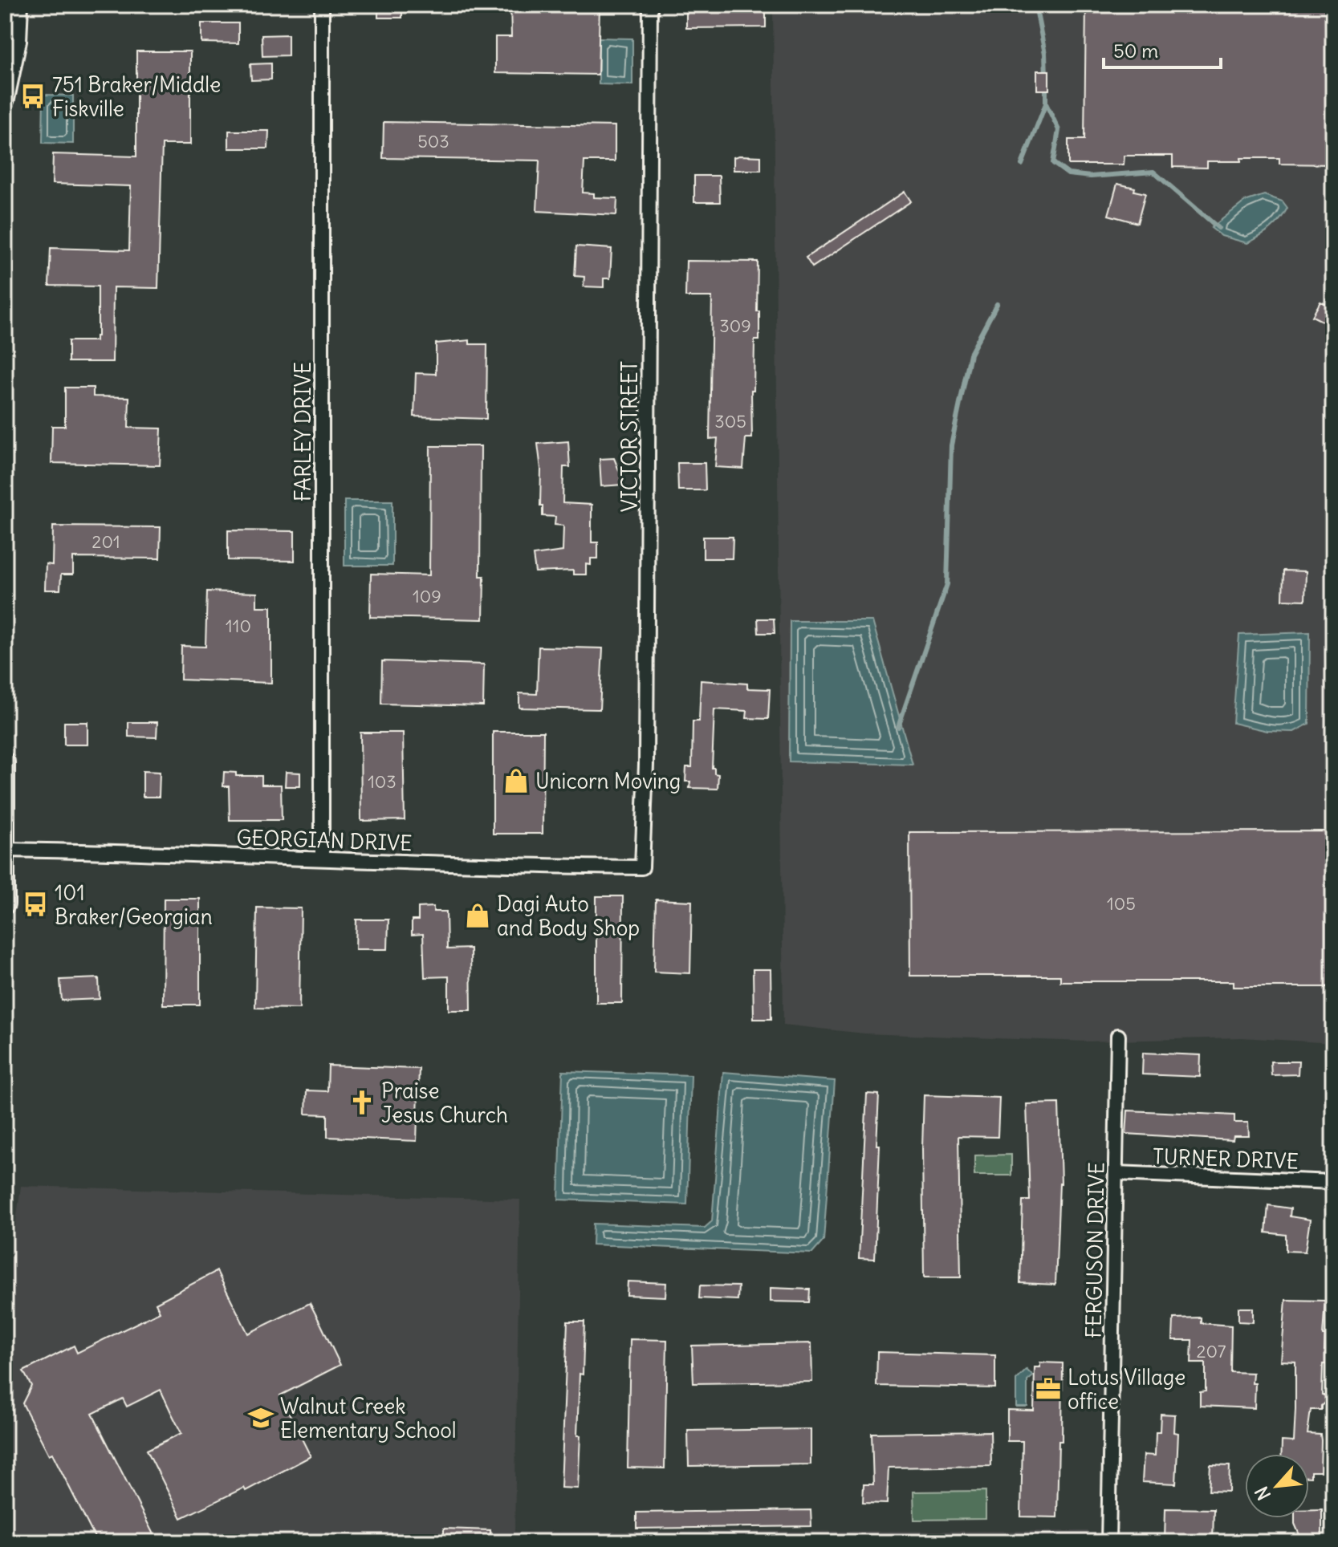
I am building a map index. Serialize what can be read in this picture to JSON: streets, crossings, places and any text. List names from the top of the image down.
{
  "streets": {
    "street": [
      "FARLEY DRIVE",
      "VICTOR STREET",
      "GEORGIAN DRIVE",
      "TURNER DRIVE",
      "FERGUSON DRIVE"
    ]
  },
  "crossings": [
    ["FARLEY DRIVE", "GEORGIAN DRIVE"],
    ["VICTOR STREET", "GEORGIAN DRIVE"],
    ["TURNER DRIVE", "FERGUSON DRIVE"]
  ],
  "places": {
    "bus stop": ["751 Braker/Middle Fiskville", "101 Braker/Georgian"],
    "shop": ["Unicorn Moving", "Dagi Auto and Body Shop"],
    "church": ["Praise Jesus Church"],
    "office": ["Lotus Village office"],
    "school or university": ["Walnut Creek Elementary School"]
  },
  "house_numbers": [
    "503",
    "309",
    "305",
    "201",
    "109",
    "110",
    "103",
    "105",
    "207"
  ],
  "scale_bar": "50 m",
  "north": "bottom left"
}
